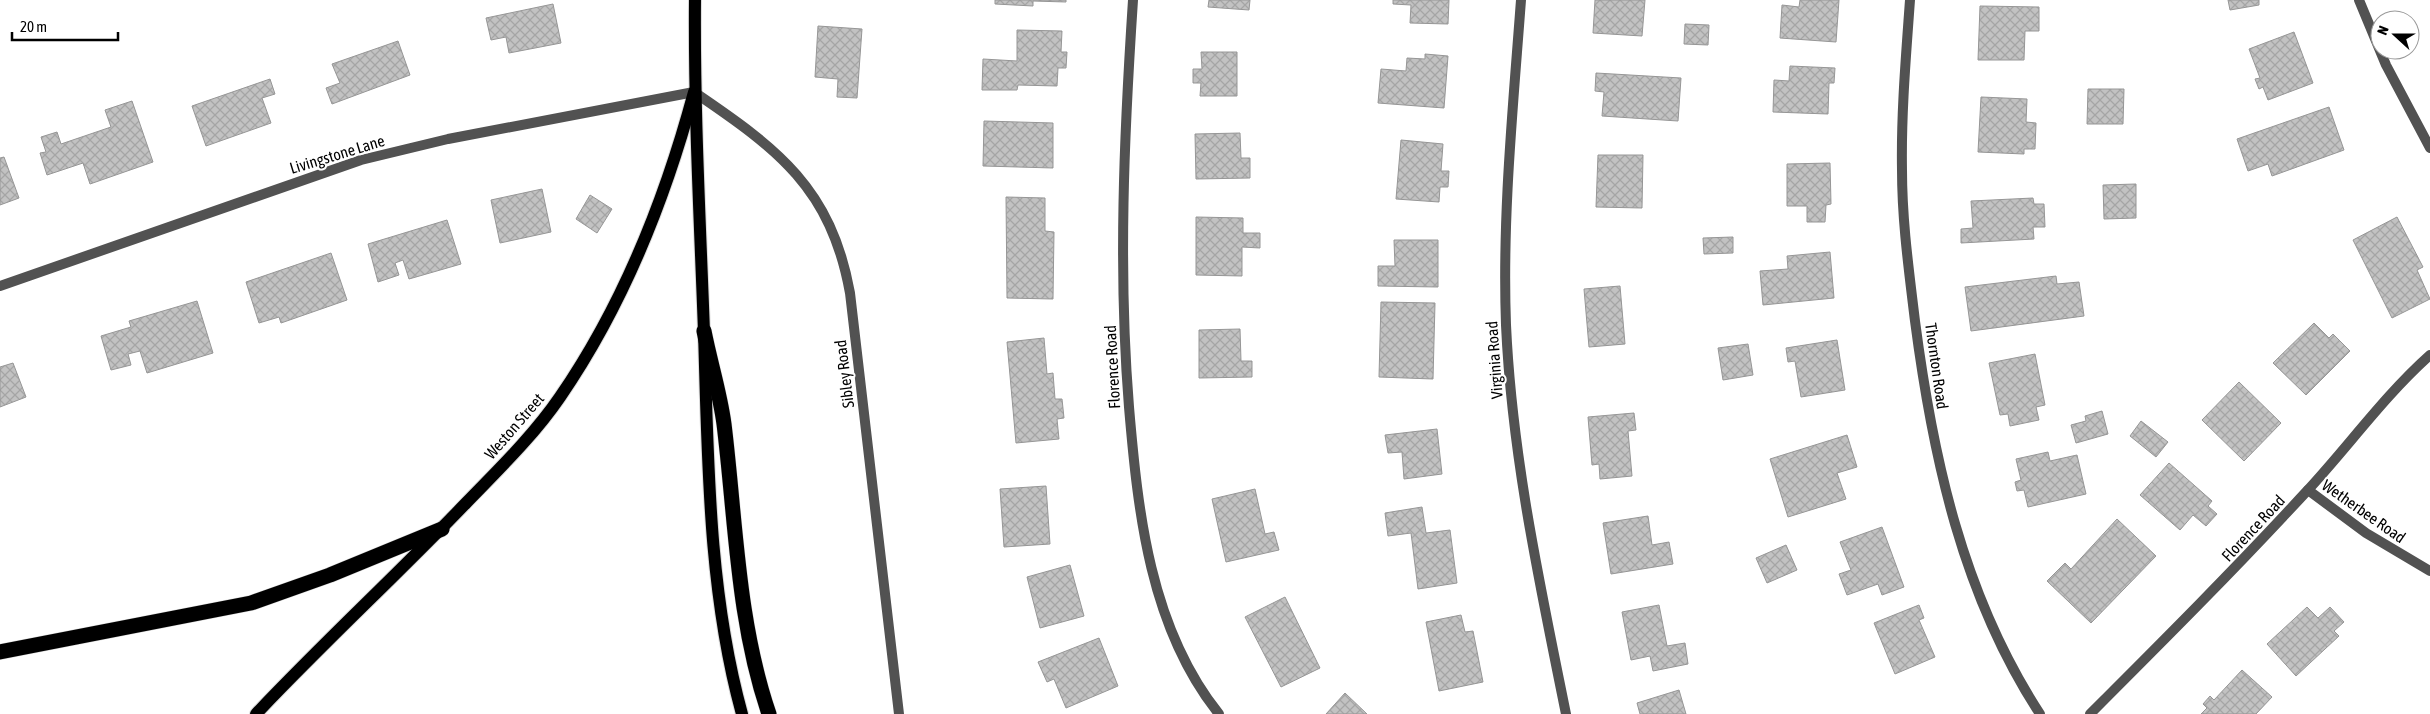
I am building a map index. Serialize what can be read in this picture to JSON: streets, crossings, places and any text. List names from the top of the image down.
{
  "streets": {
    "main road": ["Weston Street"],
    "street": [
      "Livingstone Lane",
      "Virginia Road",
      "Thornton Road",
      "Florence Road",
      "Sibley Road",
      "Wetherbee Road"
    ]
  },
  "crossings": [
    ["Livingstone Lane", "Sibley Road"],
    ["Livingstone Lane", "Weston Street"],
    ["Florence Road", "Wetherbee Road"],
    ["Sibley Road", "Weston Street"]
  ],
  "scale_bar": "20 m",
  "north": "left"
}
